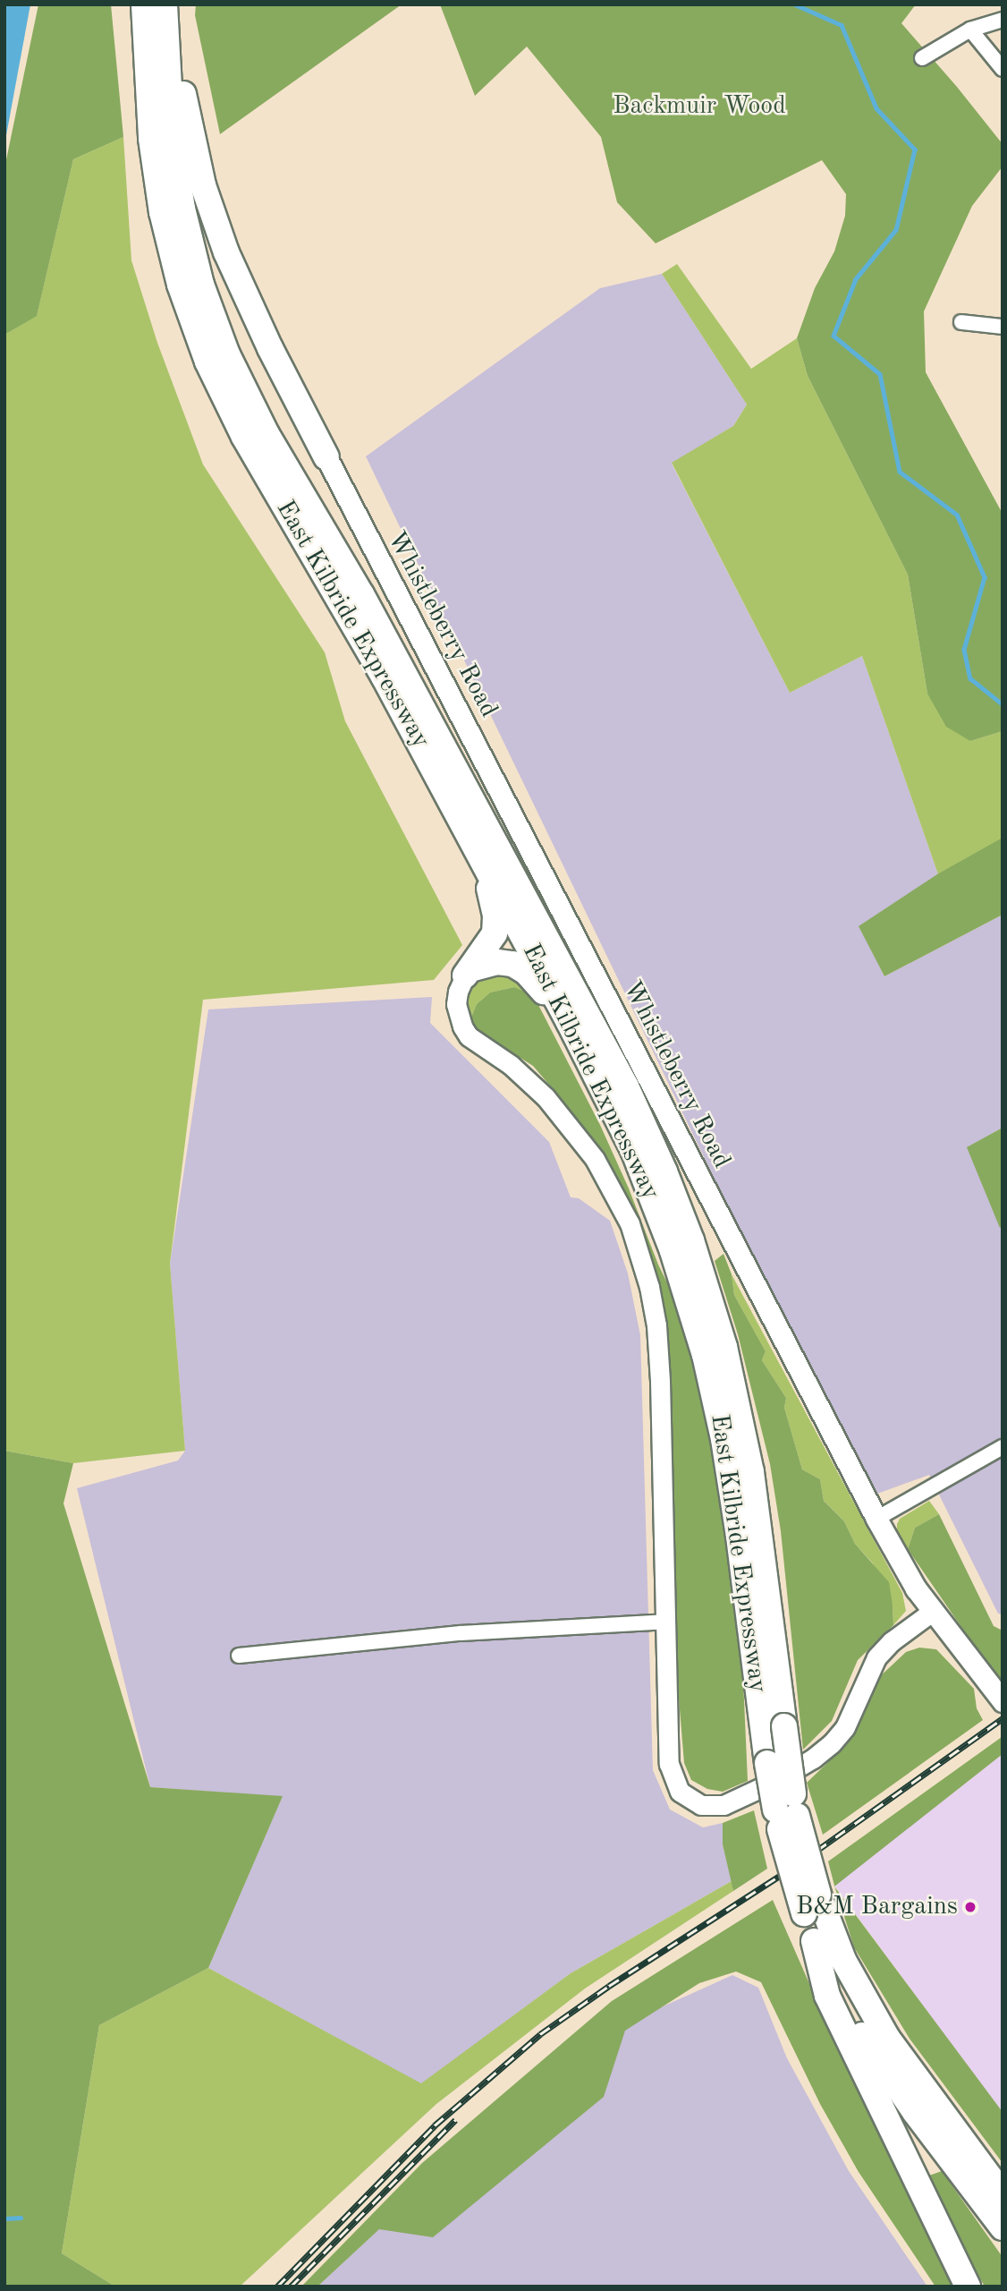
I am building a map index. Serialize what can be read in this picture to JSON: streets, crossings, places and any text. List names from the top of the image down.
{
  "streets": {
    "highway": ["East Kilbride Expressway"],
    "main road": ["Whistleberry Road"]
  },
  "parks": ["Backmuir Wood"],
  "places": ["B&M Bargains"]
}
